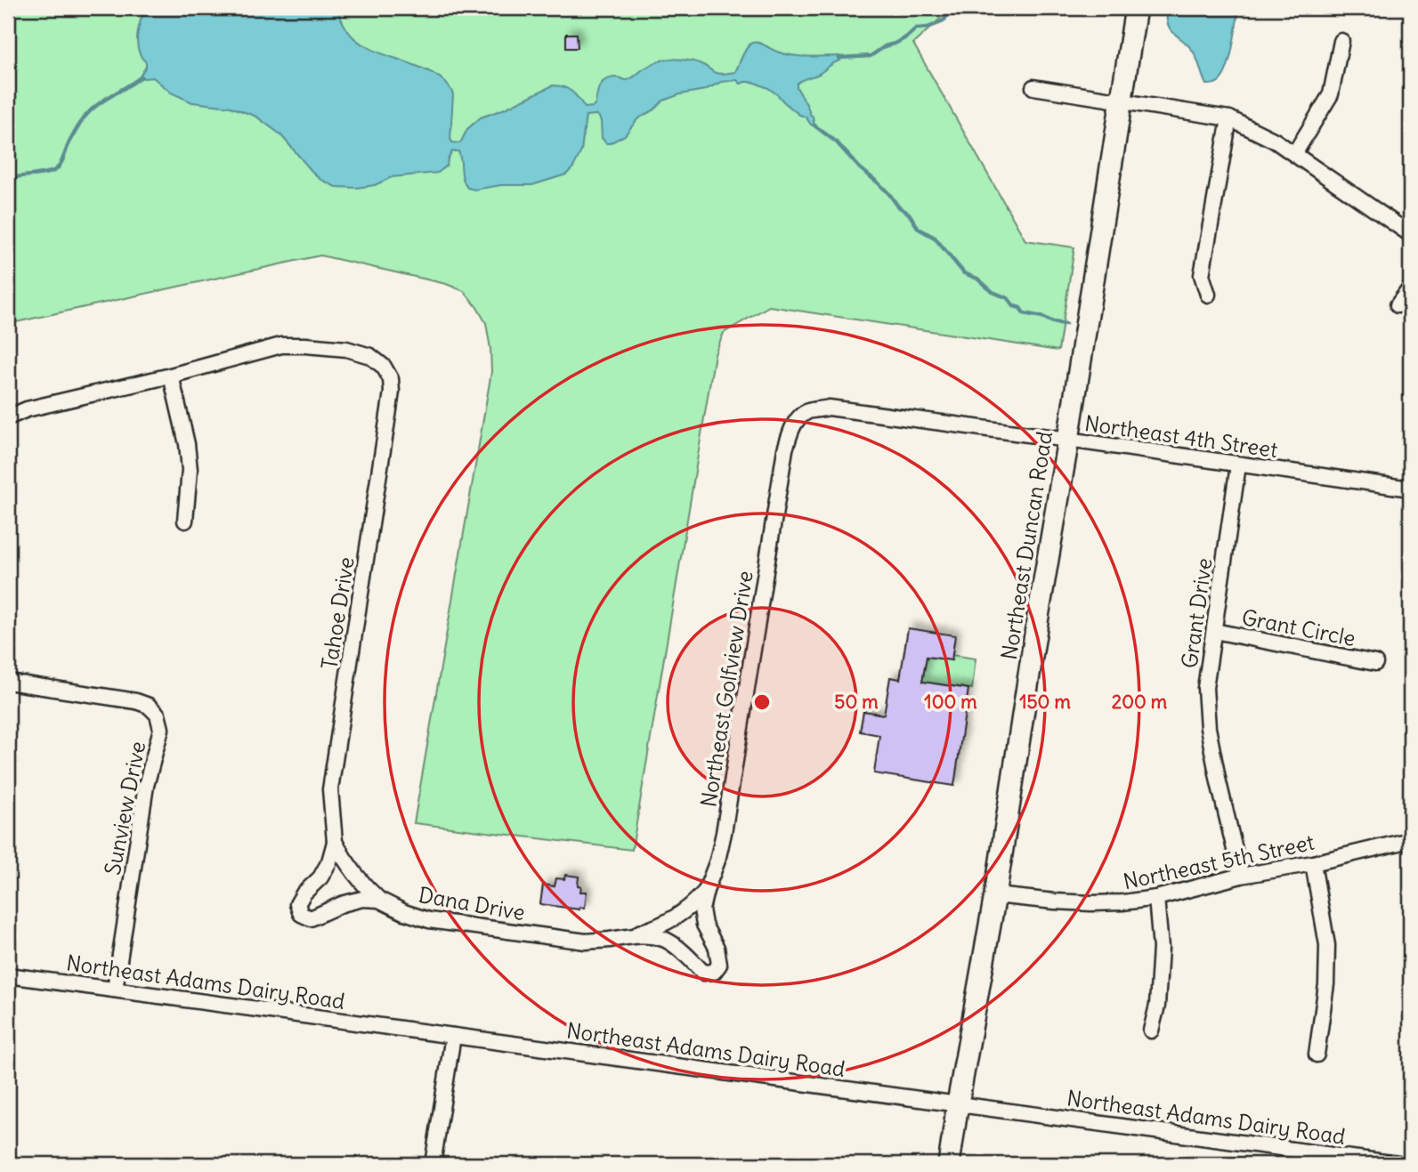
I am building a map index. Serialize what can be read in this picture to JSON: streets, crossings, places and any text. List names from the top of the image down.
{
  "streets": {
    "street": [
      "Northeast 4th Street",
      "Northeast Duncan Road",
      "Tahoe Drive",
      "Grant Drive",
      "Grant Circle",
      "Northeast Golfview Drive",
      "Sunview Drive",
      "Northeast 5th Street",
      "Dana Drive",
      "Northeast Adams Dairy Road"
    ]
  },
  "crossings": [
    ["Northeast 4th Street", "Northeast Duncan Road"],
    ["Northeast 4th Street", "Grant Drive"],
    ["Northeast 4th Street", "Northeast Golfview Drive"],
    ["Northeast Duncan Road", "Northeast 5th Street"],
    ["Northeast Duncan Road", "Northeast Adams Dairy Road"],
    ["Tahoe Drive", "Dana Drive"],
    ["Grant Drive", "Grant Circle"],
    ["Grant Drive", "Northeast 5th Street"],
    ["Northeast Golfview Drive", "Dana Drive"],
    ["Sunview Drive", "Northeast Adams Dairy Road"]
  ],
  "rings": [
    "50 m",
    "100 m",
    "150 m",
    "200 m"
  ]
}
